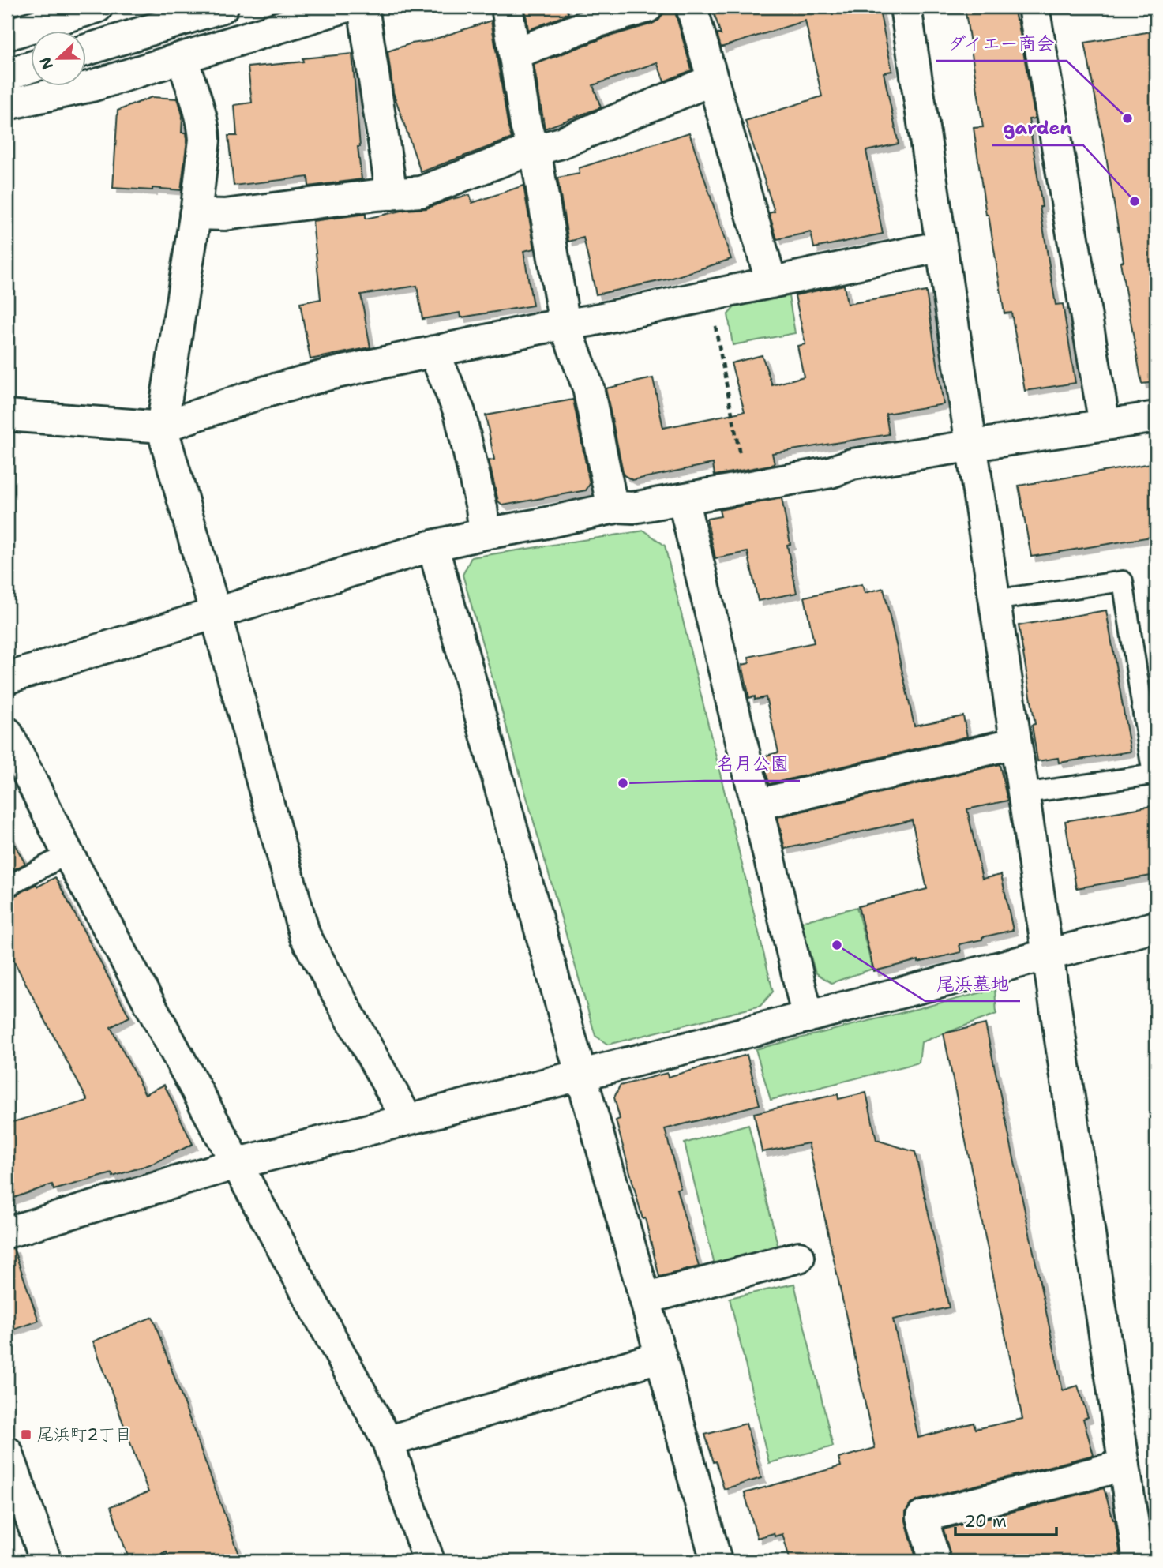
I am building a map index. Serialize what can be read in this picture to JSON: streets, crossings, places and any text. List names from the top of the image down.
{
  "places": {
    "other": [
      "ダイエー商会",
      "garden",
      "名月公園",
      "尾浜墓地"
    ],
    "transit": ["尾浜町2丁目"]
  },
  "scale_bar": "20 m",
  "north": "left"
}
